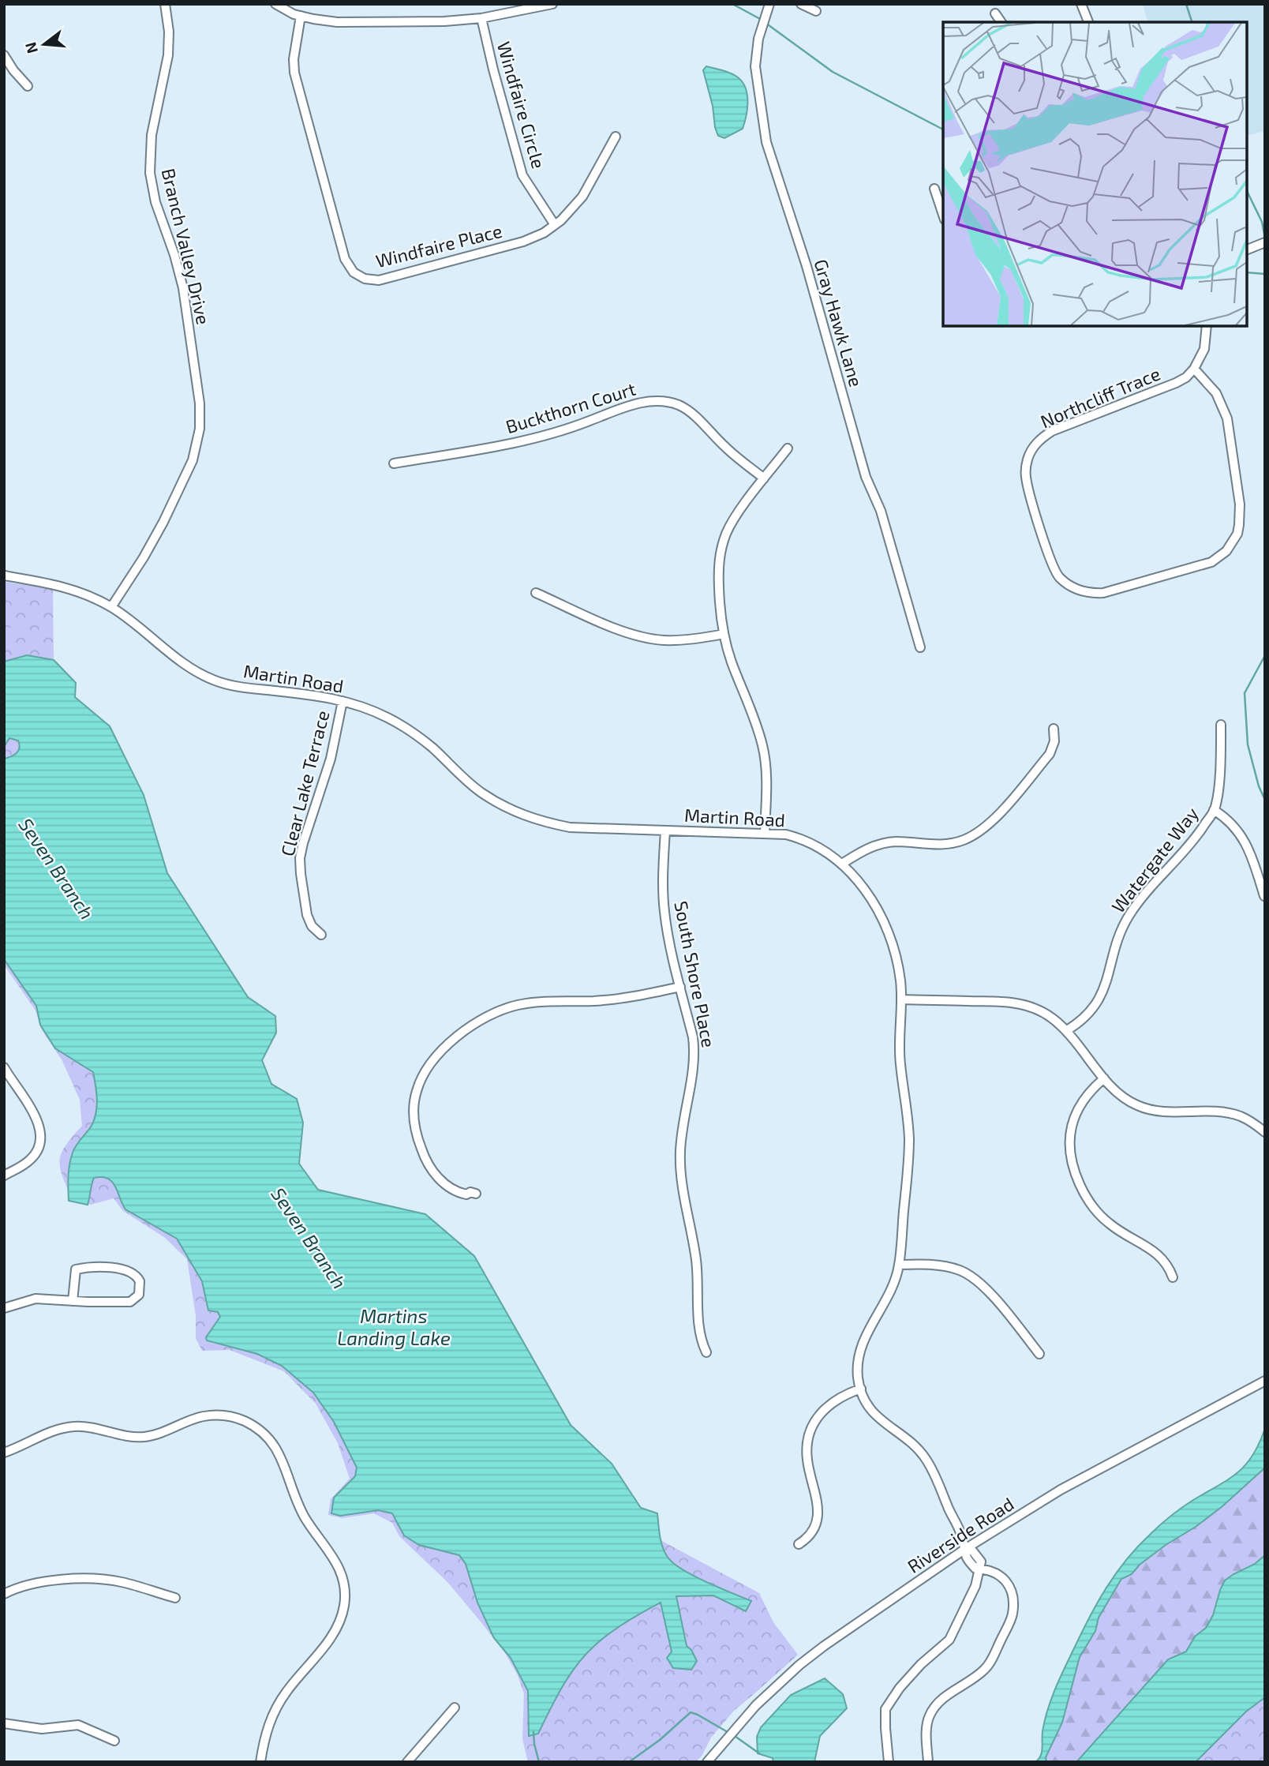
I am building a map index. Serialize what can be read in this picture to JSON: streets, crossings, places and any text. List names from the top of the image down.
{
  "streets": {
    "street": [
      "Windfaire Circle",
      "Windfaire Place",
      "Branch Valley Drive",
      "Gray Hawk Lane",
      "Northcliff Trace",
      "Buckthorn Court",
      "Martin Road",
      "Clear Lake Terrace",
      "Watergate Way",
      "South Shore Place",
      "Riverside Road"
    ]
  },
  "crossings": [
    ["Windfaire Circle", "Windfaire Place"],
    ["Branch Valley Drive", "Martin Road"],
    ["Martin Road", "Clear Lake Terrace"],
    ["Martin Road", "South Shore Place"],
    ["Martin Road", "Riverside Road"]
  ],
  "water": ["Seven Branch", "Martins Landing Lake"],
  "north": "left"
}
